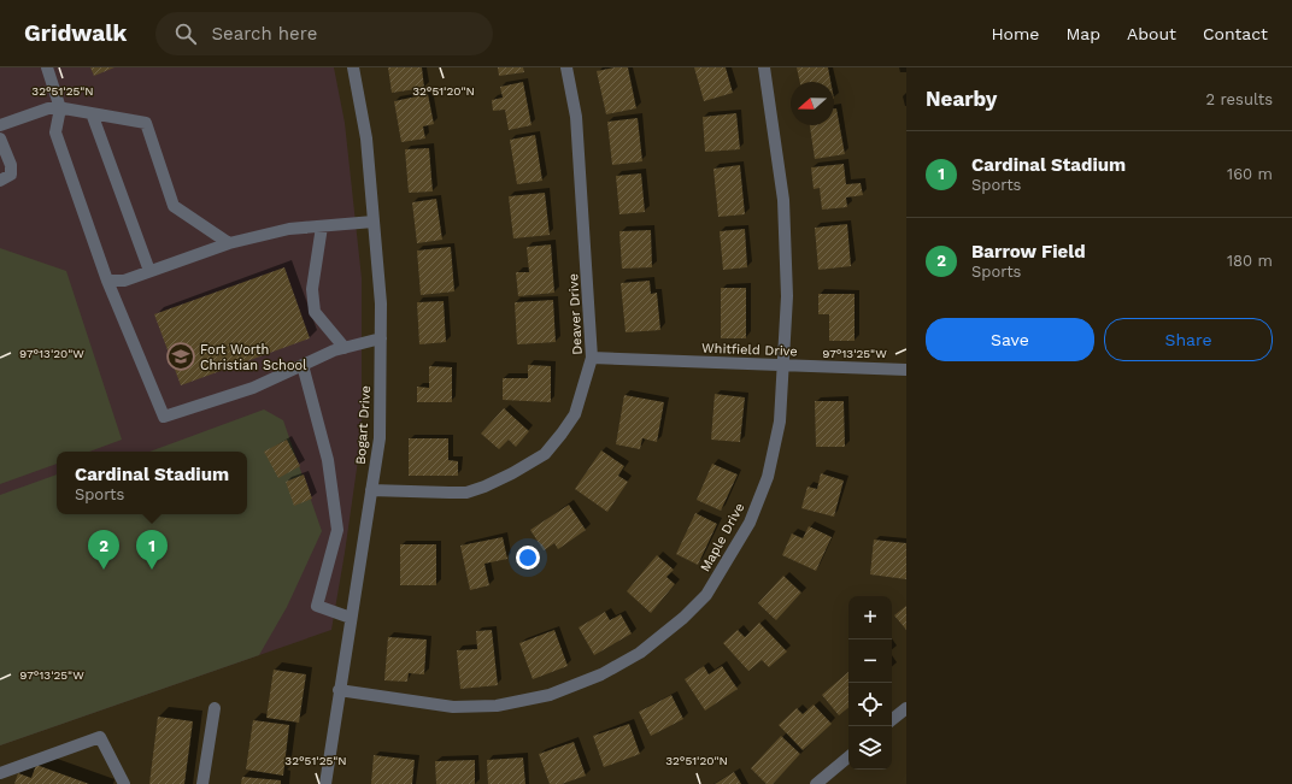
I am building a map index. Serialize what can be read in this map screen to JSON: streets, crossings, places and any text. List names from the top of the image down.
{
  "streets": {
    "street": [
      "Deaver Drive",
      "Whitfield Drive",
      "Bogart Drive",
      "Maple Drive"
    ]
  },
  "crossings": [
    ["Deaver Drive", "Whitfield Drive"],
    ["Deaver Drive", "Bogart Drive"],
    ["Whitfield Drive", "Maple Drive"],
    ["Bogart Drive", "Maple Drive"]
  ],
  "places": {
    "school or university": ["Fort Worth Christian School"]
  },
  "north": "left",
  "page": {
    "header": "Gridwalk",
    "search": "Search here",
    "nav": [
      "Home",
      "Map",
      "About",
      "Contact"
    ],
    "heading": ["Nearby", "2 results"],
    "list": [
      {
        "mark": "1",
        "name": "Cardinal Stadium",
        "note": "Sports",
        "value": "160 m"
      },
      {
        "mark": "2",
        "name": "Barrow Field",
        "note": "Sports",
        "value": "180 m"
      }
    ],
    "buttons": ["Save", "Share"],
    "popup": ["Cardinal Stadium", "Sports"],
    "pins": ["1", "2"],
    "map_buttons": ["+", "−"]
  },
  "coordinates": [
    "32°51'25\"N",
    "32°51'20\"N",
    "97°13'20\"W",
    "97°13'25\"W"
  ]
}
